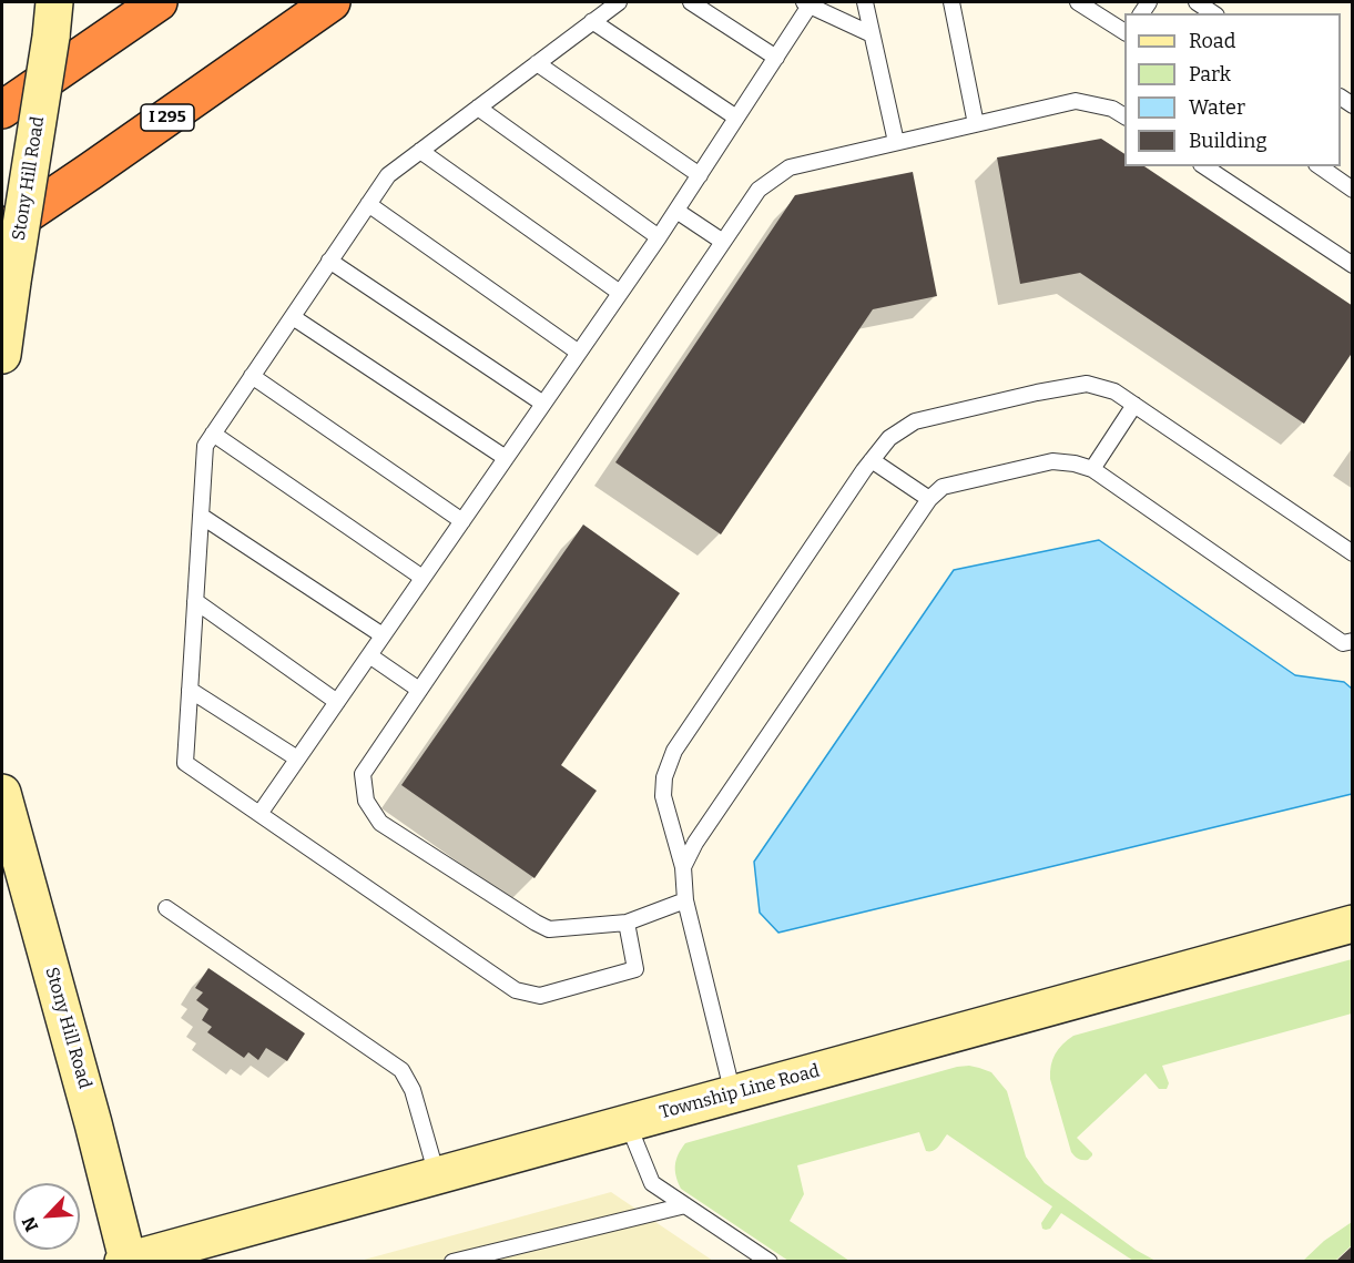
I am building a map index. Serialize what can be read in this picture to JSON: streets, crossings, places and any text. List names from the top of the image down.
{
  "streets": {
    "highway": ["I 295"],
    "street": ["Stony Hill Road", "Township Line Road"]
  },
  "crossings": [
    ["Stony Hill Road", "Township Line Road"]
  ],
  "legend": [
    "Road",
    "Park",
    "Water",
    "Building"
  ],
  "north": "bottom left"
}
